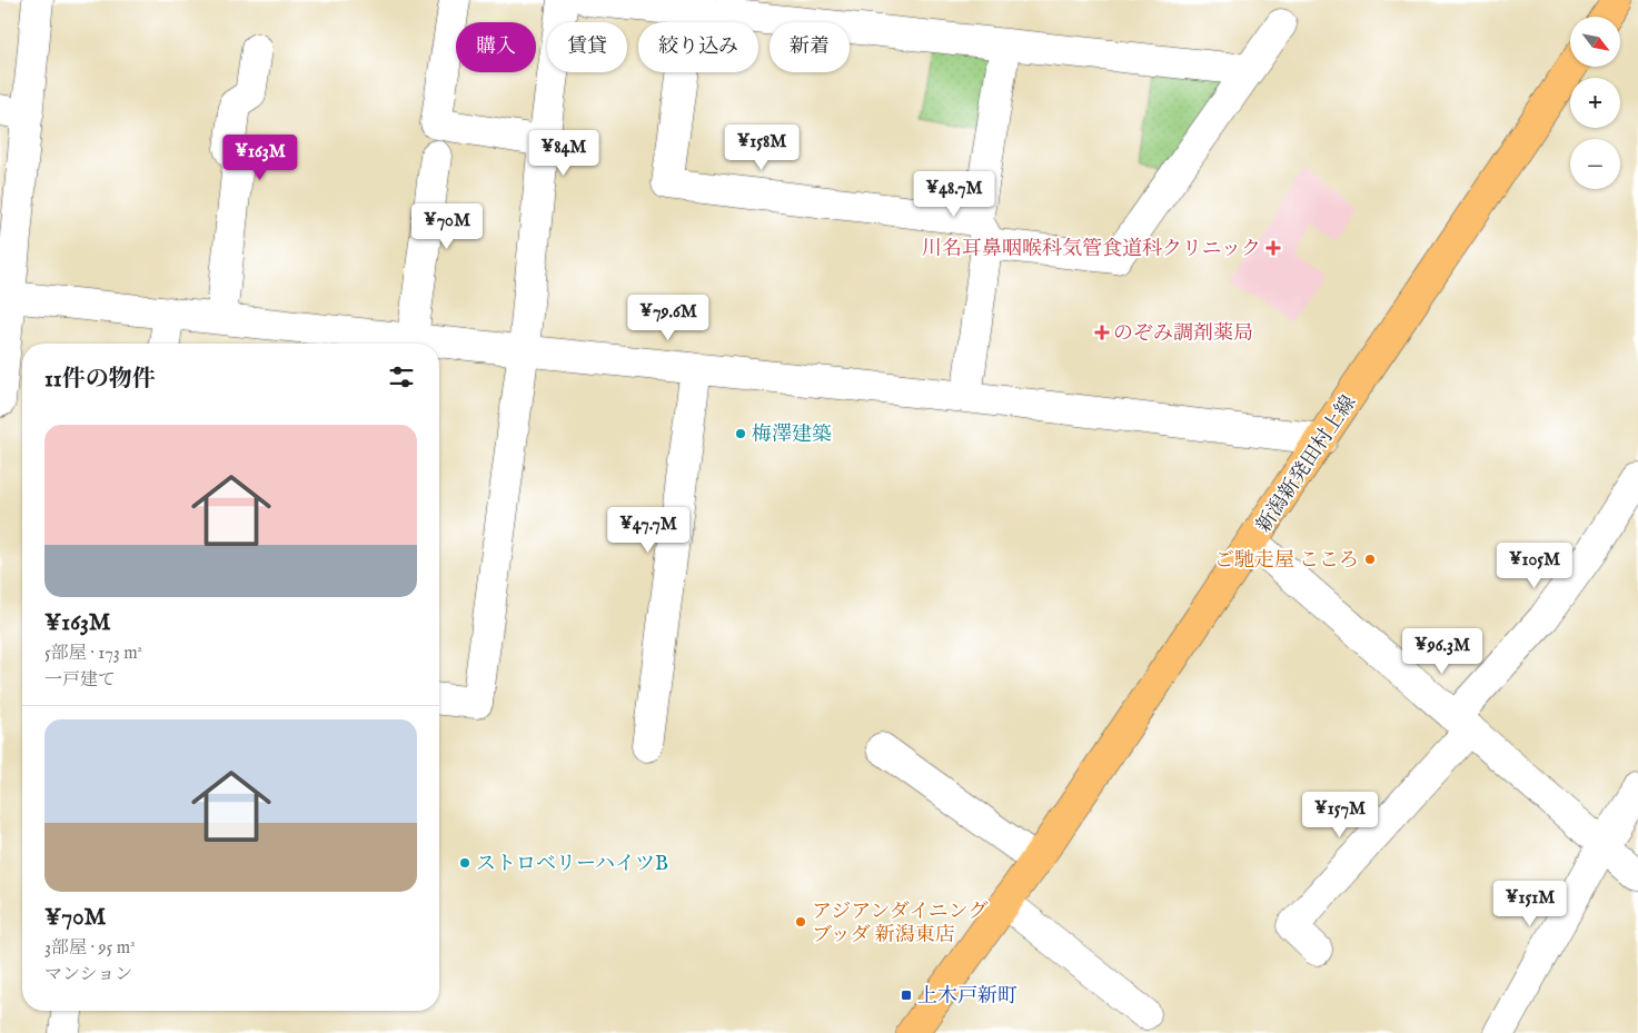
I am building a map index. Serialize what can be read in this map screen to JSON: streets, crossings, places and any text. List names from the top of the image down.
{
  "streets": {
    "main road": ["新潟新発田村上線"]
  },
  "places": {
    "health": ["川名耳鼻咽喉科気管食道科クリニック", "のぞみ調剤薬局"],
    "other": [
      "梅澤建築",
      "ご馳走屋 こころ",
      "ストロベリーハイツB",
      "アジアンダイニング ブッダ 新潟東店"
    ],
    "transit": ["上木戸新町"]
  },
  "north": "bottom right",
  "page": {
    "map_buttons": ["+", "−"],
    "chip": [
      "購入",
      "賃貸",
      "絞り込み",
      "新着"
    ],
    "price": [
      "¥158M",
      "¥84M",
      "¥163M",
      "¥48.7M",
      "¥70M",
      "¥79.6M",
      "¥47.7M",
      "¥105M",
      "¥96.3M",
      "¥157M",
      "¥151M"
    ],
    "heading": "11件の物件",
    "list": [
      {
        "name": "¥163M",
        "note": "5部屋 · 173 m² · 一戸建て"
      },
      {
        "name": "¥70M",
        "note": "3部屋 · 95 m² · マンション"
      }
    ]
  }
}
